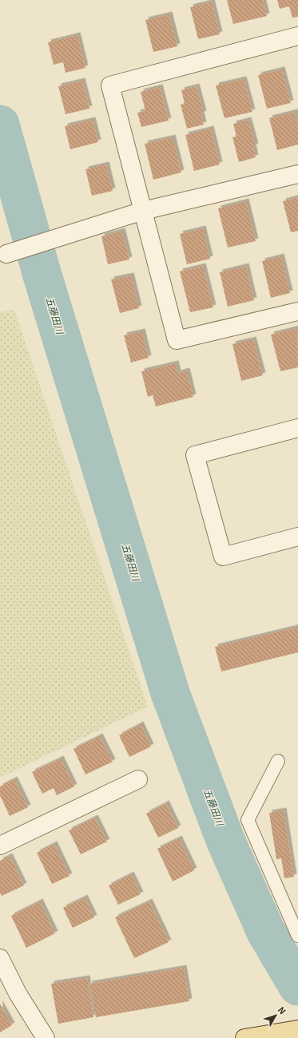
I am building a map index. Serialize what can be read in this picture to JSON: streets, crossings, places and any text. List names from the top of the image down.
{
  "water": ["五藤田川"],
  "north": "top right"
}
